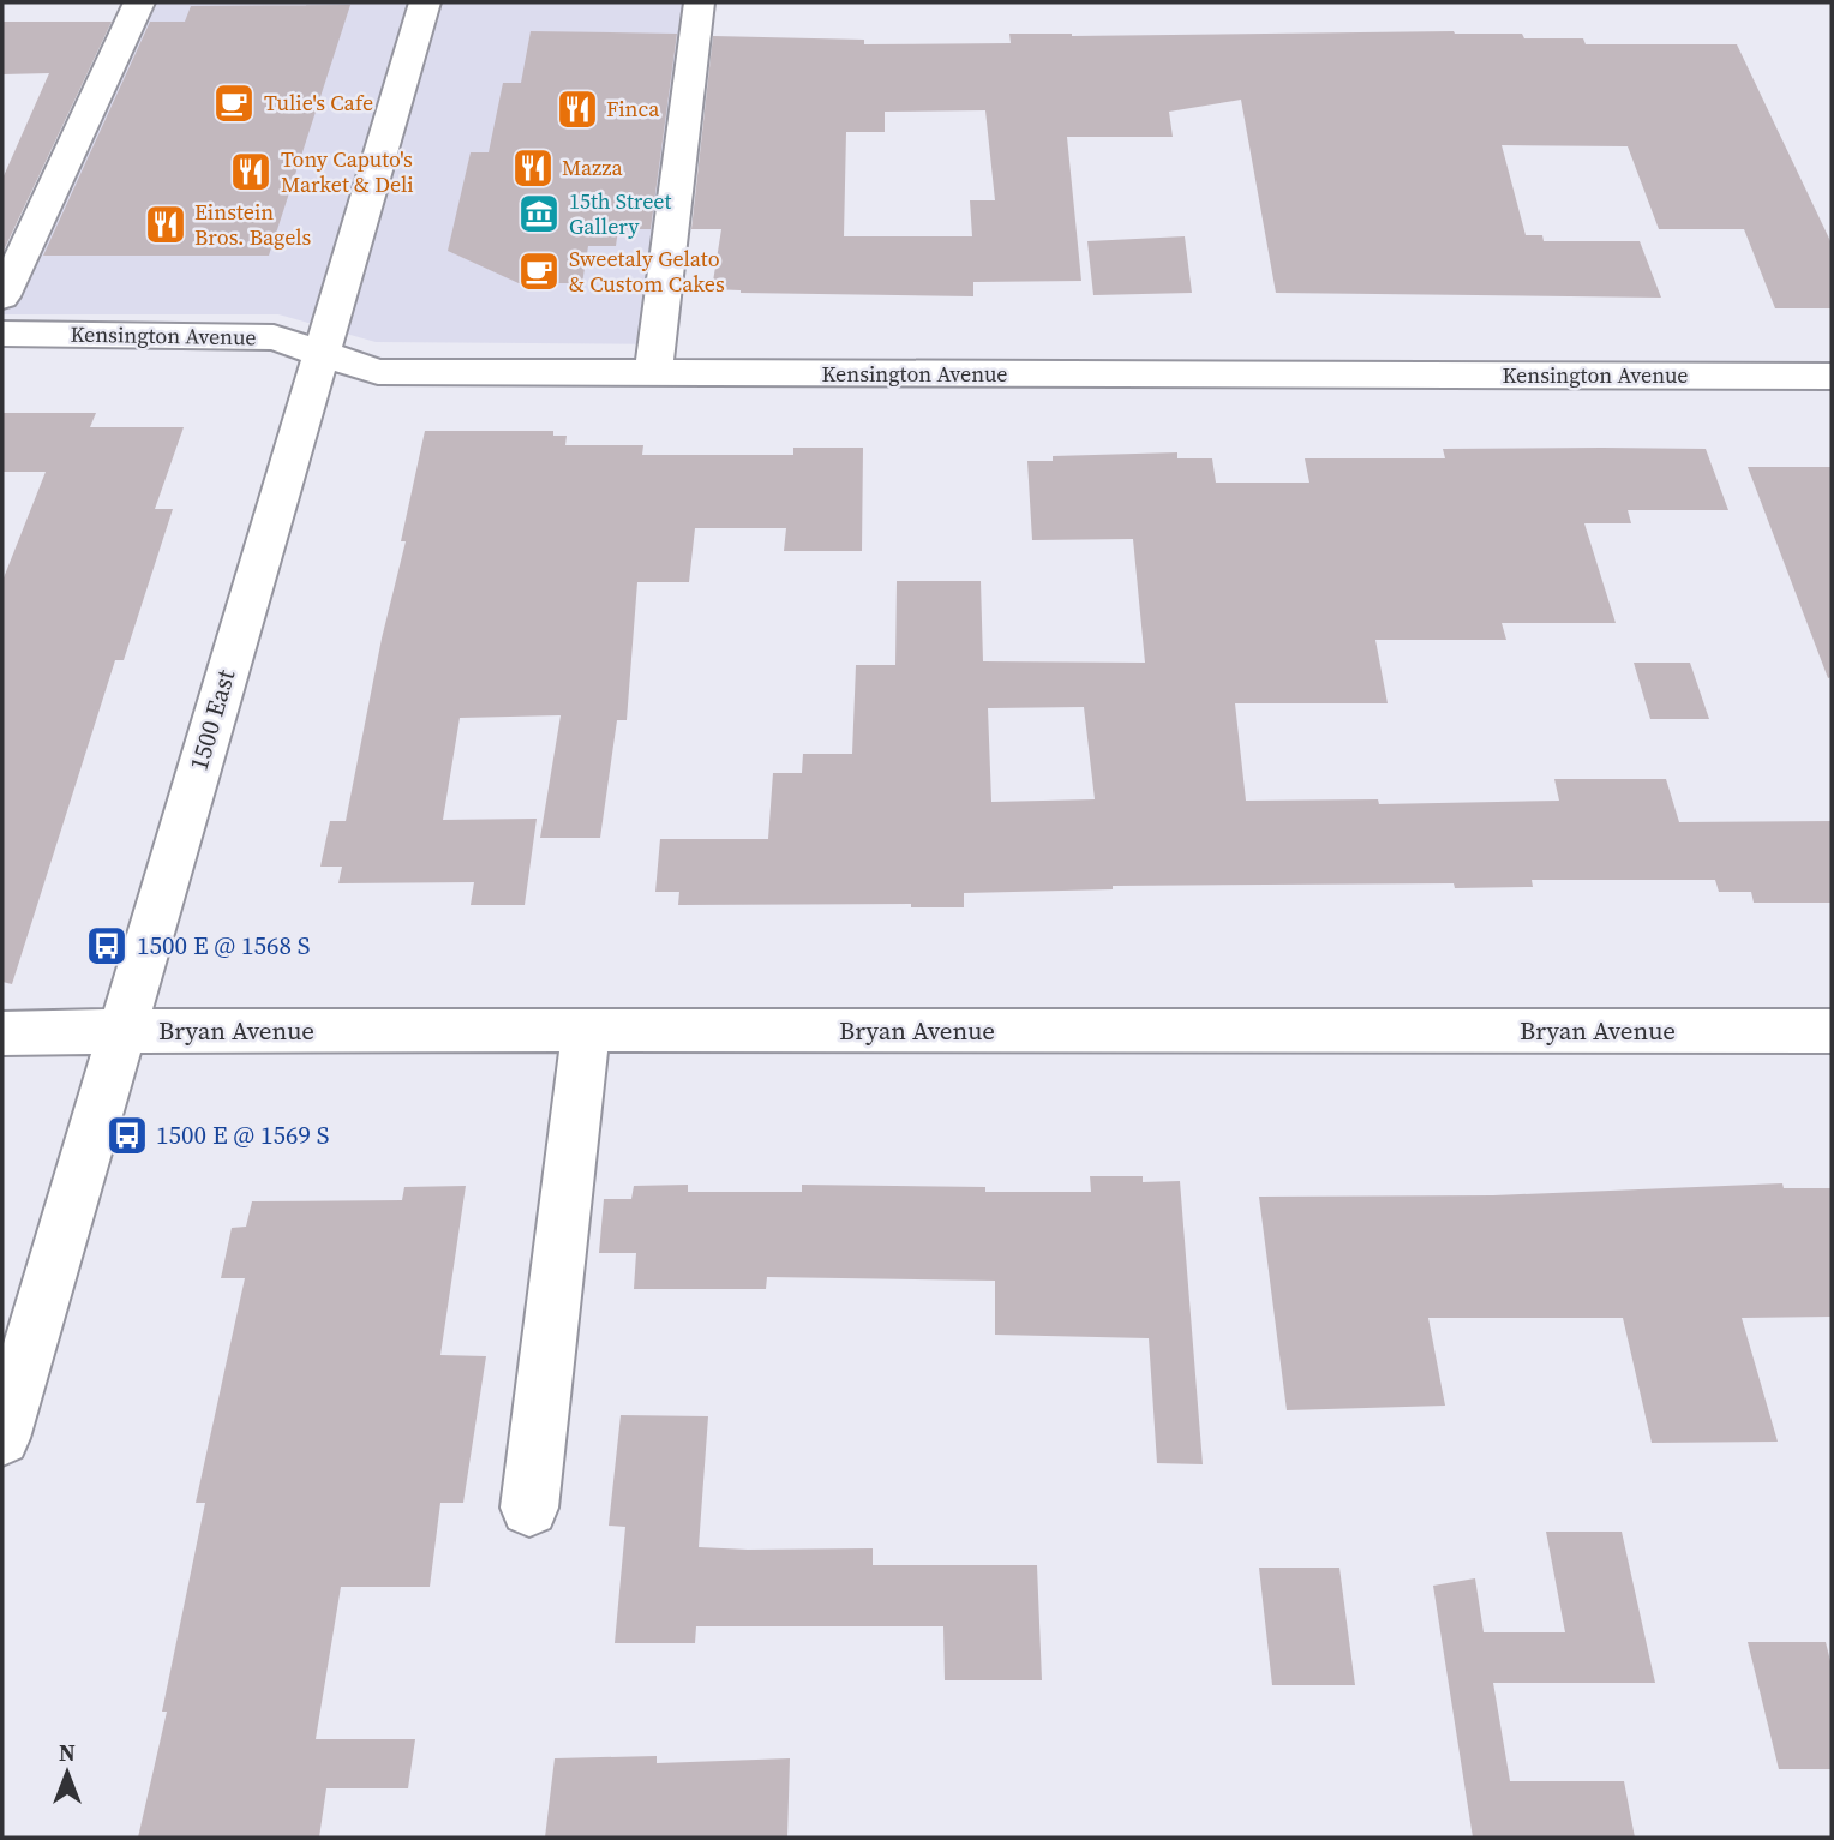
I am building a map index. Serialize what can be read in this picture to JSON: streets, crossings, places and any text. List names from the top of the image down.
{
  "streets": {
    "street": ["Kensington Avenue", "1500 East", "Bryan Avenue"]
  },
  "crossings": [
    ["Kensington Avenue", "1500 East"],
    ["1500 East", "Bryan Avenue"]
  ],
  "places": {
    "cafe": ["Tulie's Cafe", "Sweetaly Gelato & Custom Cakes"],
    "restaurant": [
      "Finca",
      "Mazza",
      "Tony Caputo's Market & Deli",
      "Einstein Bros. Bagels"
    ],
    "museum": ["15th Street Gallery"],
    "bus stop": ["1500 E @ 1568 S", "1500 E @ 1569 S"]
  },
  "north": "top"
}
